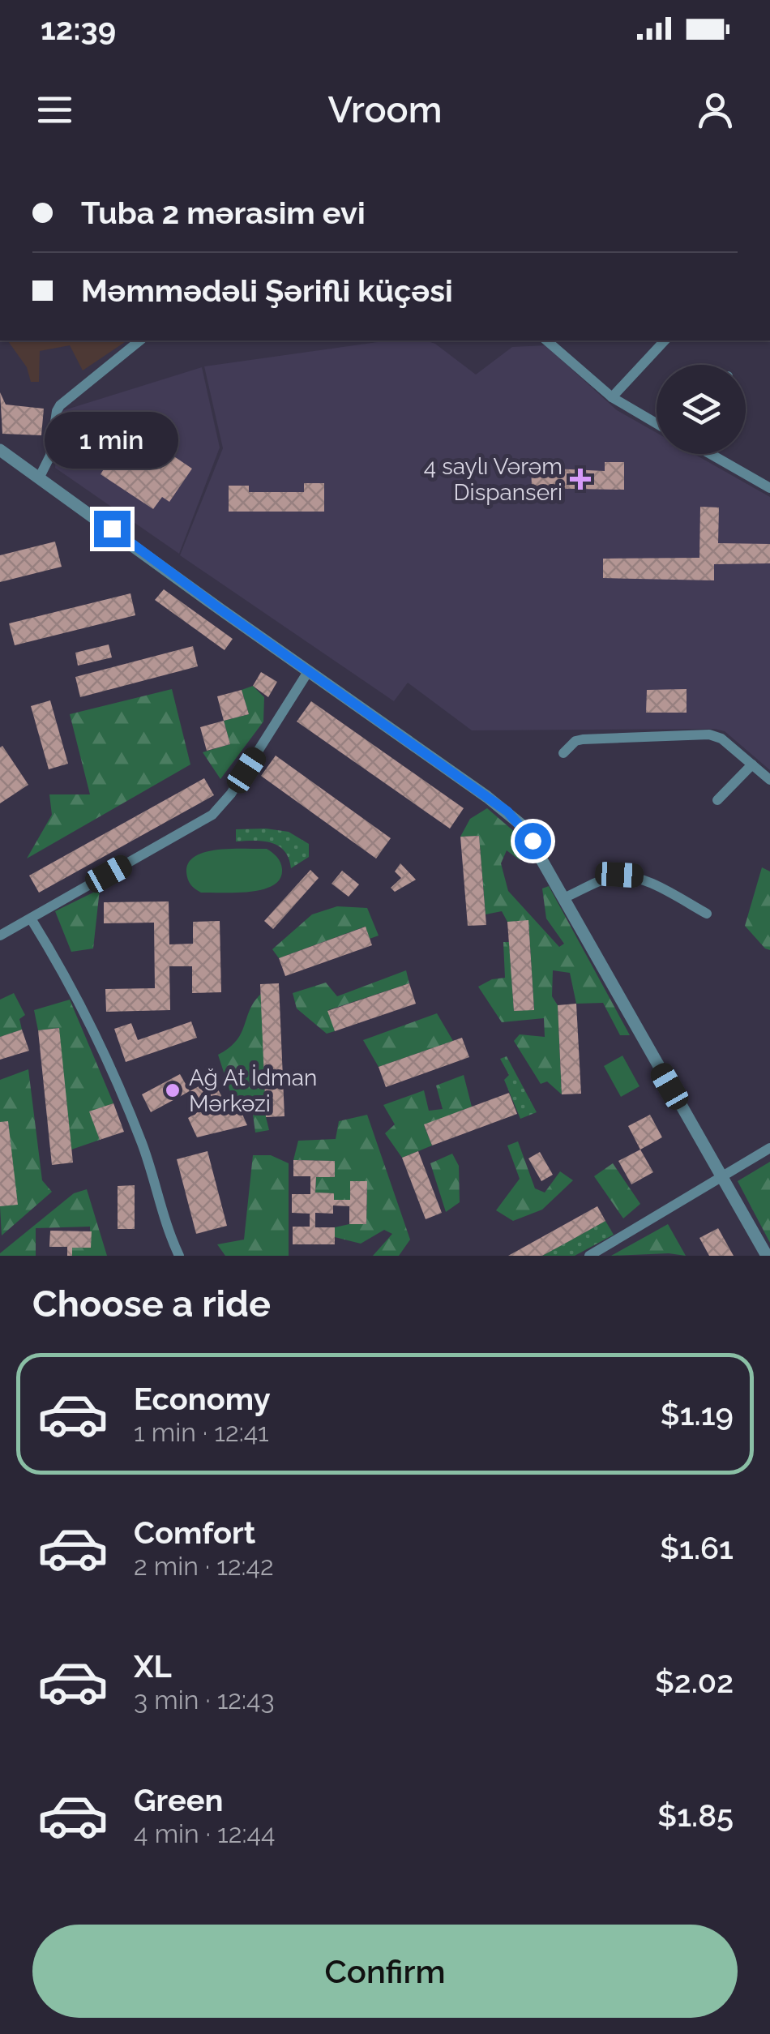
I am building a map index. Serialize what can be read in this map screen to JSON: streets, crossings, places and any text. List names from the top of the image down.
{
  "places": {
    "health": ["4 saylı Vərəm Dispanseri"],
    "other": ["Ağ At İdman Mərkəzi"]
  },
  "page": {
    "status": "12:39",
    "header": "Vroom",
    "banner": ["Tuba 2 mərasim evi", "Məmmədəli Şərifli küçəsi"],
    "bubble": "1 min",
    "heading": "Choose a ride",
    "list": [
      {
        "name": "Economy",
        "note": "1 min · 12:41",
        "value": "$1.19"
      },
      {
        "name": "Comfort",
        "note": "2 min · 12:42",
        "value": "$1.61"
      },
      {
        "name": "XL",
        "note": "3 min · 12:43",
        "value": "$2.02"
      },
      {
        "name": "Green",
        "note": "4 min · 12:44",
        "value": "$1.85"
      }
    ],
    "buttons": "Confirm"
  }
}
